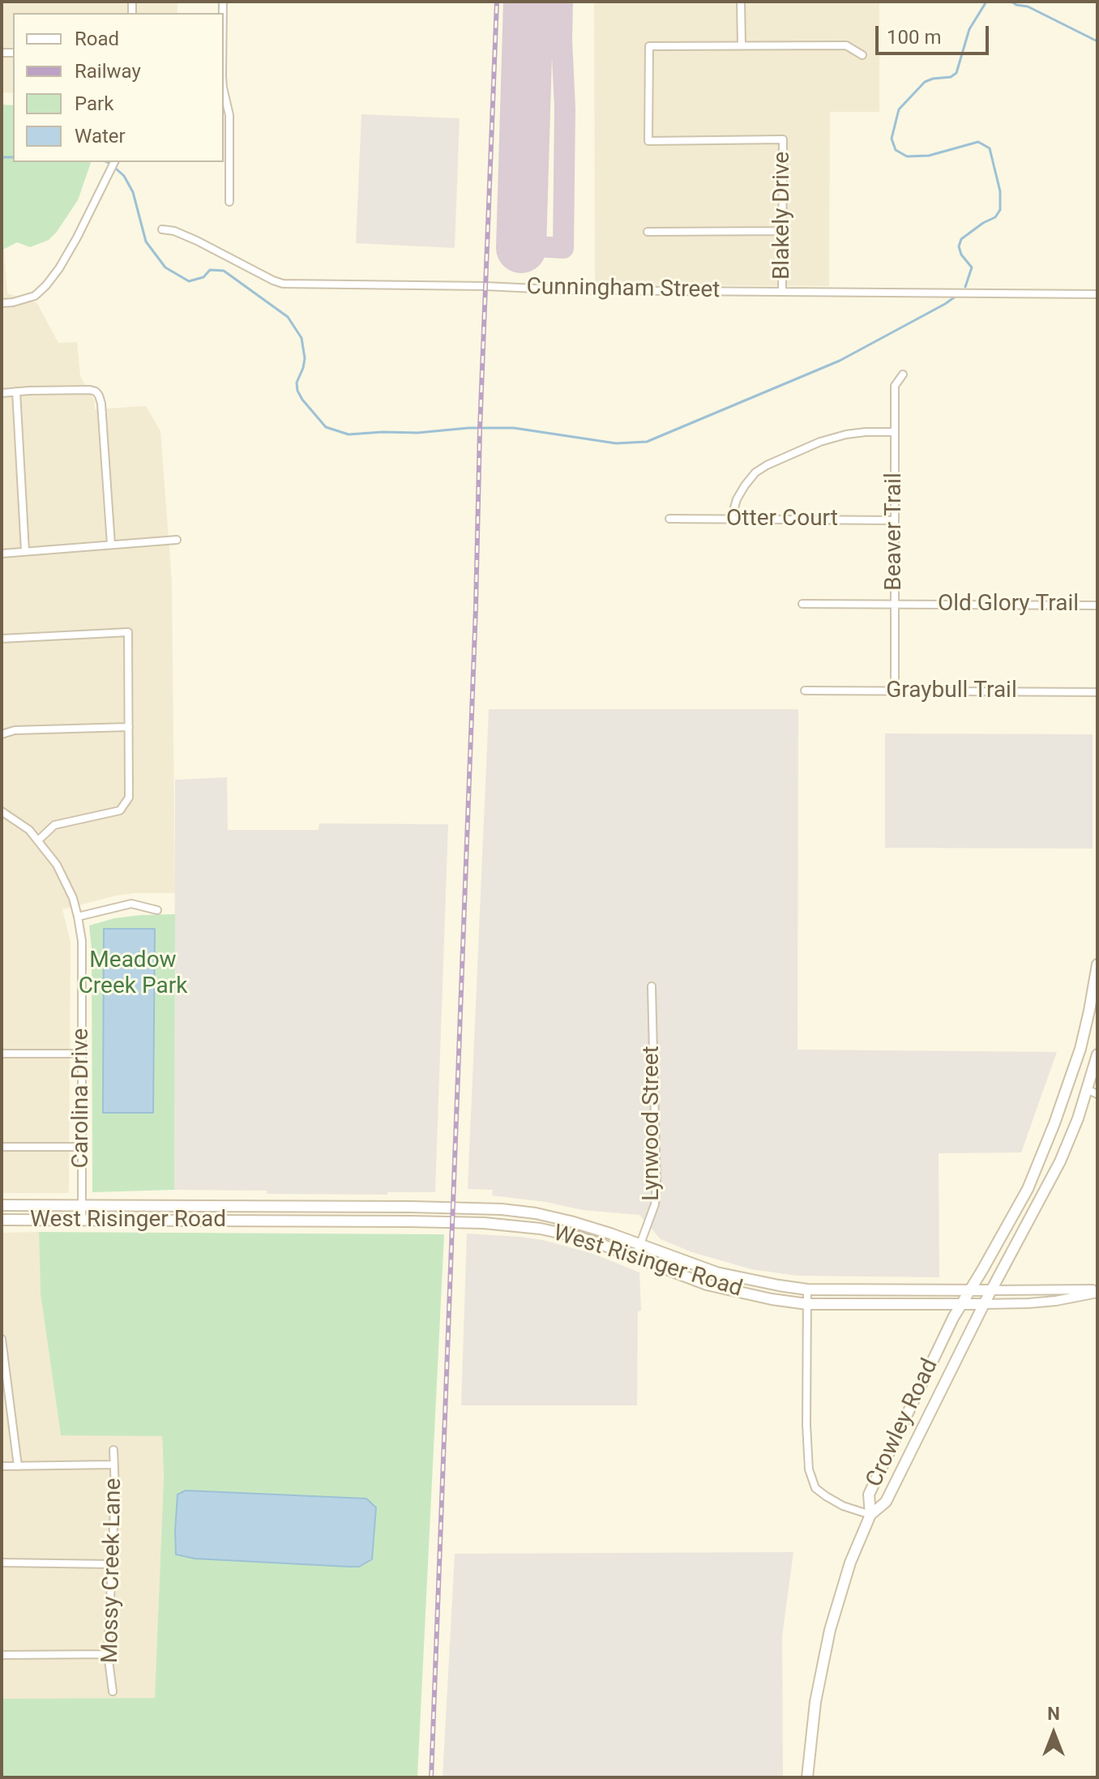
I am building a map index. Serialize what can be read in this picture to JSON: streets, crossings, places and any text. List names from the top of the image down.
{
  "streets": {
    "main road": ["West Risinger Road", "Crowley Road"],
    "street": [
      "Blakely Drive",
      "Cunningham Street",
      "Otter Court",
      "Beaver Trail",
      "Old Glory Trail",
      "Graybull Trail",
      "Carolina Drive",
      "Lynwood Street",
      "Mossy Creek Lane"
    ]
  },
  "crossings": [
    ["Blakely Drive", "Cunningham Street"],
    ["Otter Court", "Beaver Trail"],
    ["Beaver Trail", "Old Glory Trail"],
    ["Beaver Trail", "Graybull Trail"],
    ["Carolina Drive", "West Risinger Road"],
    ["Lynwood Street", "West Risinger Road"],
    ["West Risinger Road", "Crowley Road"]
  ],
  "parks": ["Meadow Creek Park"],
  "legend": [
    "Road",
    "Railway",
    "Park",
    "Water"
  ],
  "scale_bar": "100 m",
  "north": "top"
}
